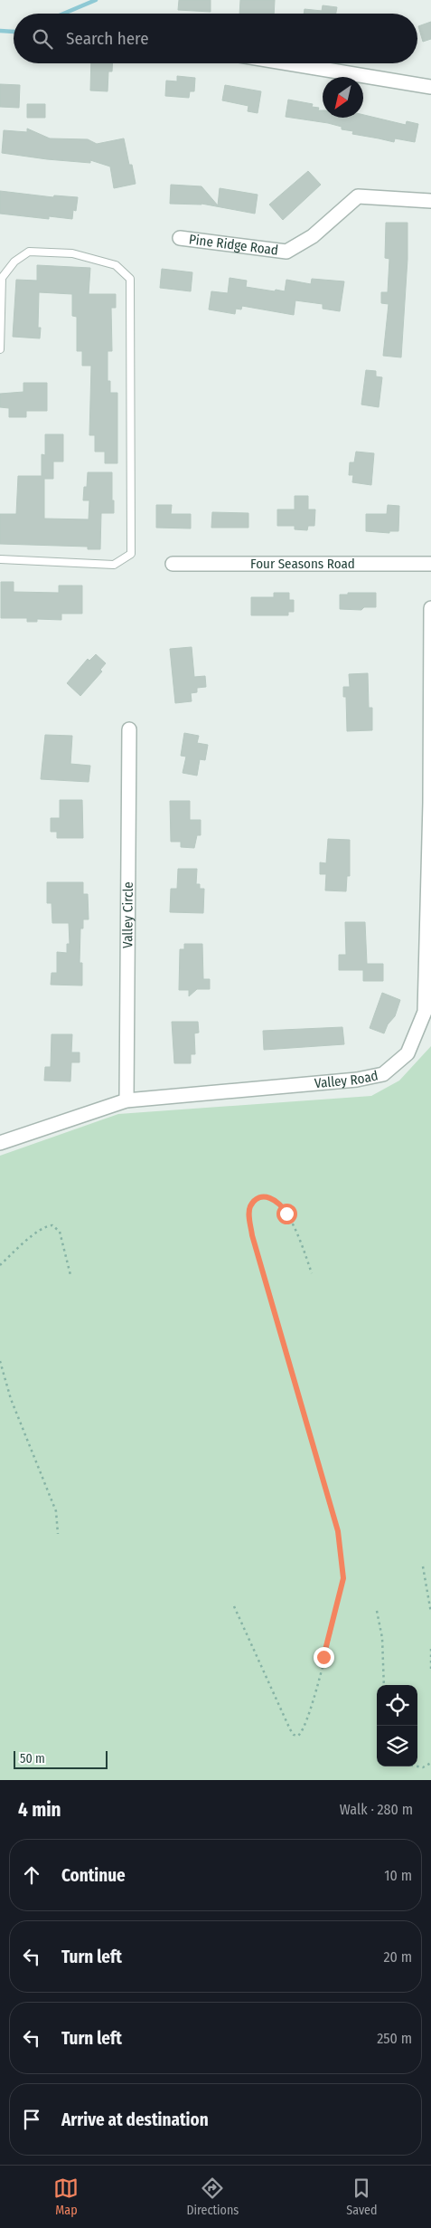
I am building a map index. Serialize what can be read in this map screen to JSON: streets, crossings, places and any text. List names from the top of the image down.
{
  "streets": {
    "street": [
      "Pine Ridge Road",
      "Four Seasons Road",
      "Valley Circle",
      "Valley Road"
    ]
  },
  "crossings": [
    ["Valley Circle", "Valley Road"]
  ],
  "scale_bar": "50 m",
  "north": "bottom left",
  "page": {
    "search": "Search here",
    "scale": "50 m",
    "heading": ["4 min", "Walk · 280 m"],
    "list": [
      ["Continue", "10 m"],
      ["Turn left", "20 m"],
      ["Turn left", "250 m"],
      "Arrive at destination"
    ],
    "nav": ["Map", "Directions", "Saved"]
  }
}
